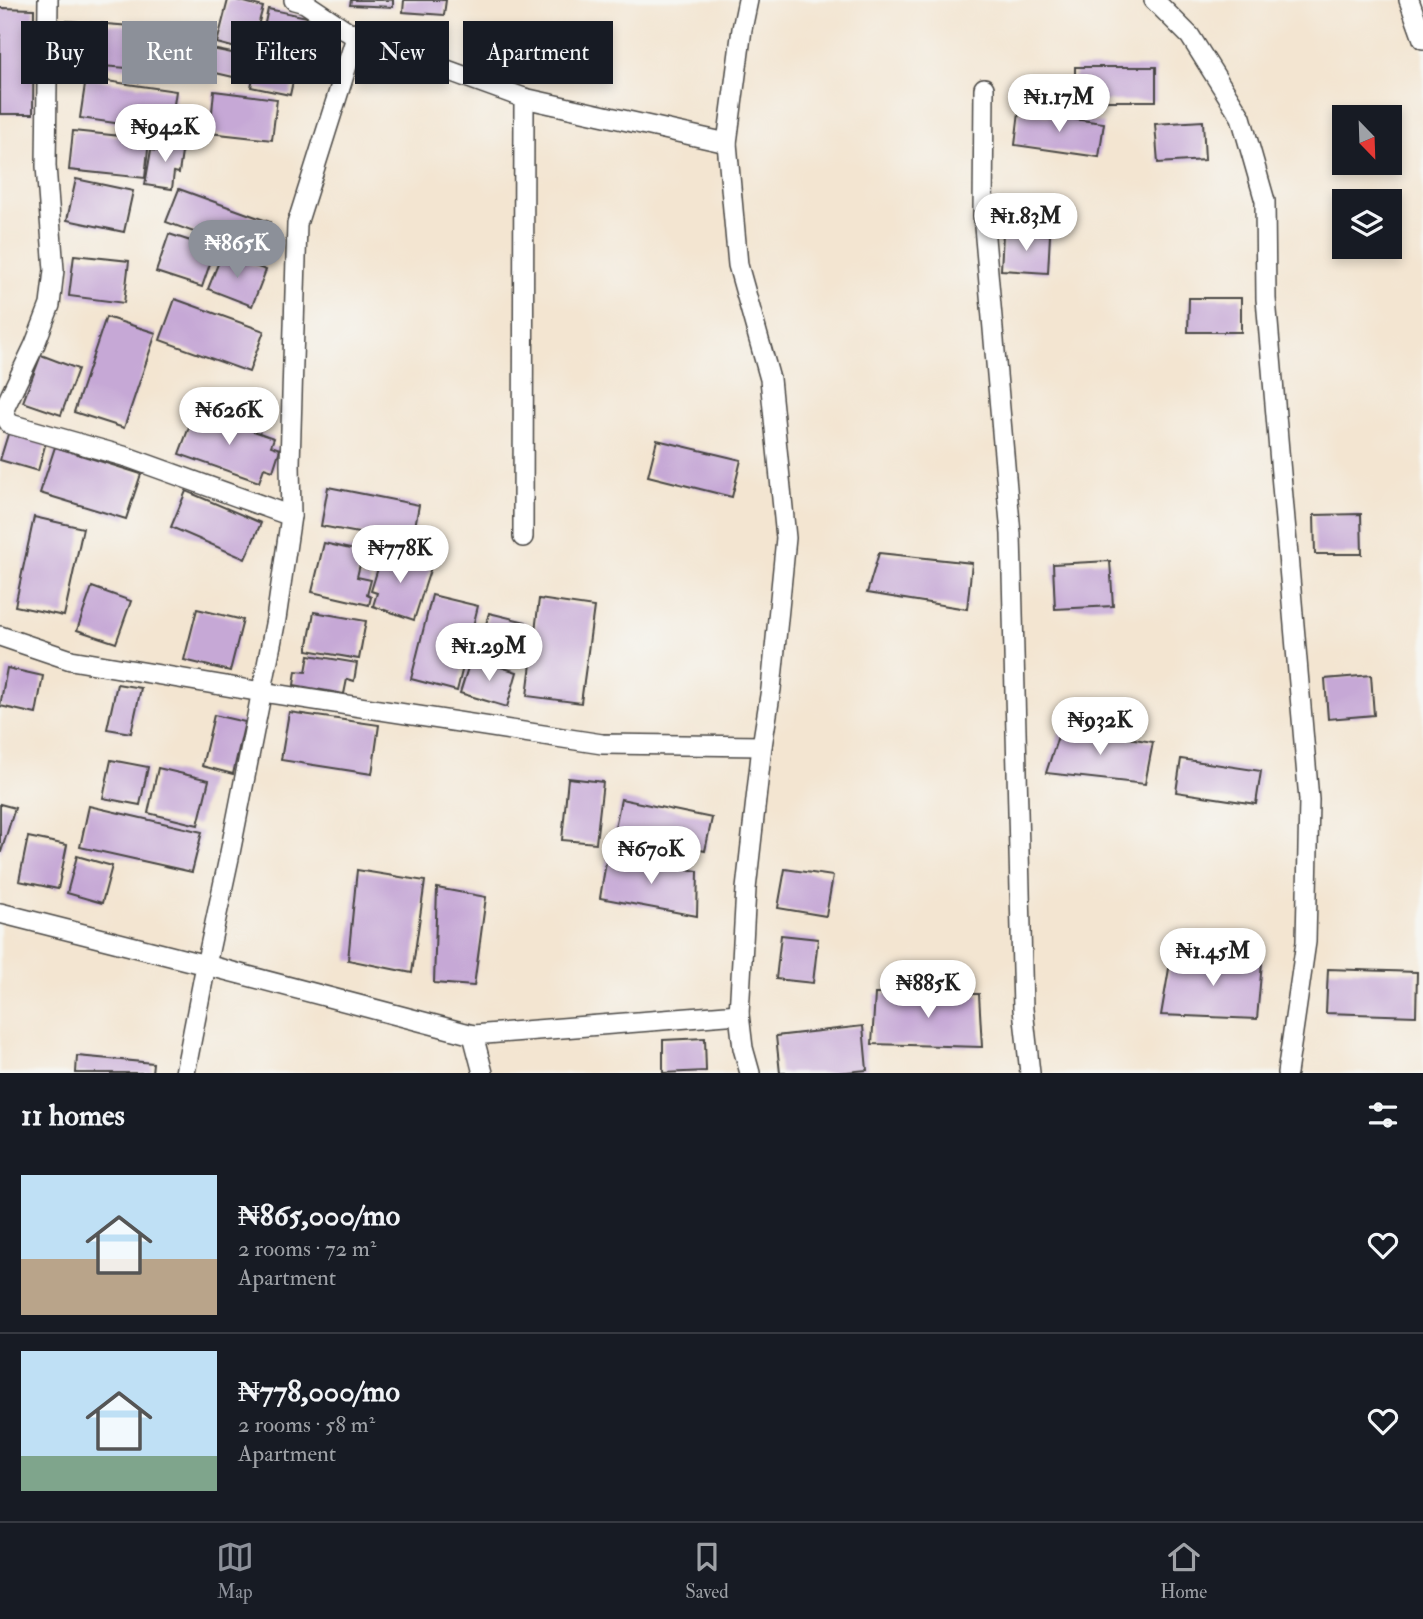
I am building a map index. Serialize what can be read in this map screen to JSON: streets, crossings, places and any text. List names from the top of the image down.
{
  "north": "bottom right",
  "page": {
    "chip": [
      "Buy",
      "Rent",
      "Filters",
      "New",
      "Apartment"
    ],
    "price": [
      "₦1.17M",
      "₦942K",
      "₦1.83M",
      "₦865K",
      "₦626K",
      "₦778K",
      "₦1.29M",
      "₦932K",
      "₦670K",
      "₦1.45M",
      "₦885K"
    ],
    "heading": "11 homes",
    "list": [
      {
        "name": "₦865,000/mo",
        "note": "2 rooms · 72 m² · Apartment"
      },
      {
        "name": "₦778,000/mo",
        "note": "2 rooms · 58 m² · Apartment"
      }
    ],
    "tabs": ["Map", "Saved", "Home"]
  }
}
